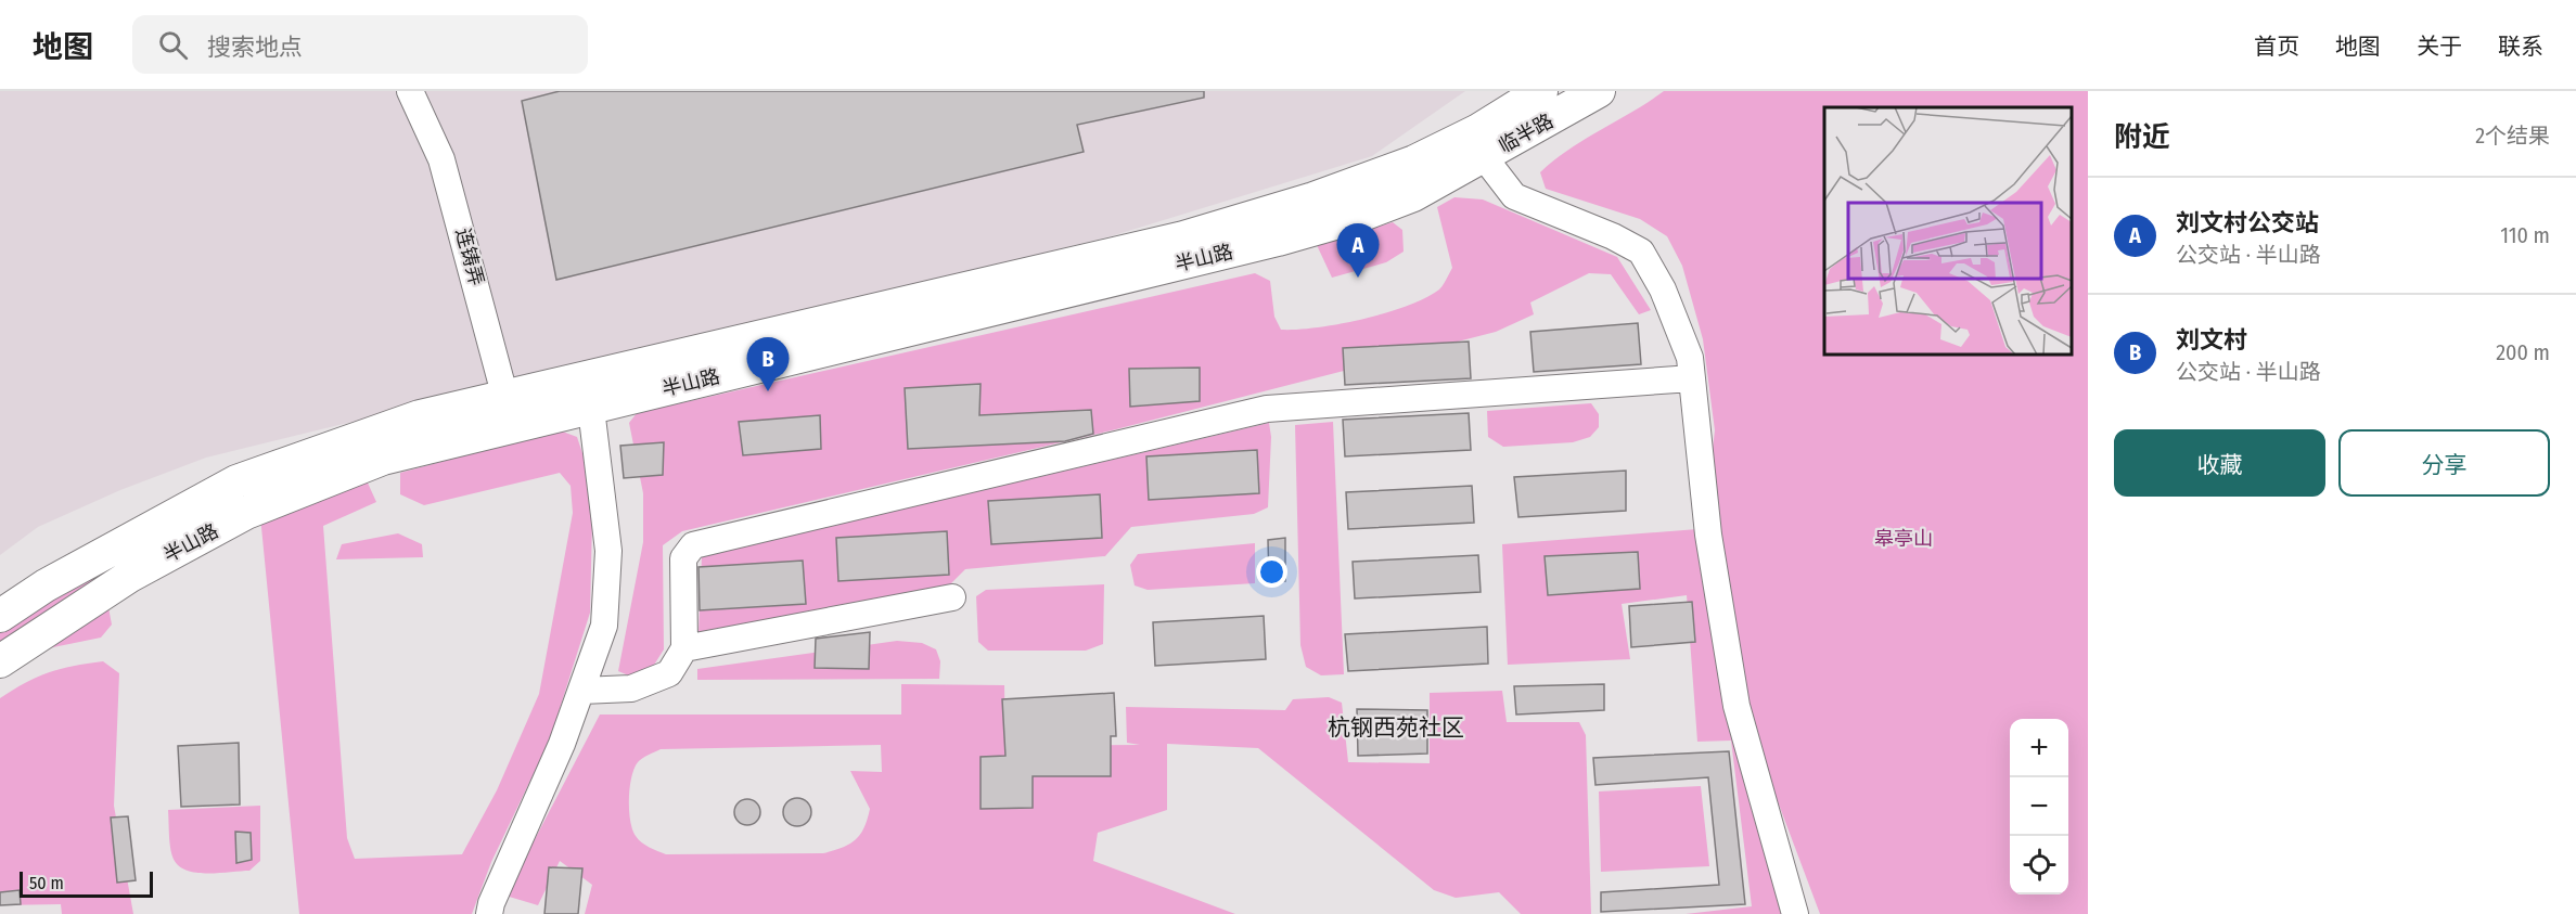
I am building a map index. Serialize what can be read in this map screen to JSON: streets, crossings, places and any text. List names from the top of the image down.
{
  "streets": {
    "main road": ["临半路", "半山路"],
    "street": ["连铸弄"]
  },
  "crossings": [
    ["临半路", "半山路"],
    ["连铸弄", "半山路"]
  ],
  "districts": ["杭钢西苑社区"],
  "parks": ["皋亭山"],
  "scale_bar": "50 m",
  "page": {
    "header": "地图",
    "search": "搜索地点",
    "nav": [
      "首页",
      "地图",
      "关于",
      "联系"
    ],
    "heading": ["附近", "2个结果"],
    "list": [
      {
        "mark": "A",
        "name": "刘文村公交站",
        "note": "公交站 · 半山路",
        "value": "110 m"
      },
      {
        "mark": "B",
        "name": "刘文村",
        "note": "公交站 · 半山路",
        "value": "200 m"
      }
    ],
    "pins": ["A", "B"],
    "buttons": ["收藏", "分享"],
    "map_buttons": ["+", "−"],
    "scale": "50 m"
  }
}
